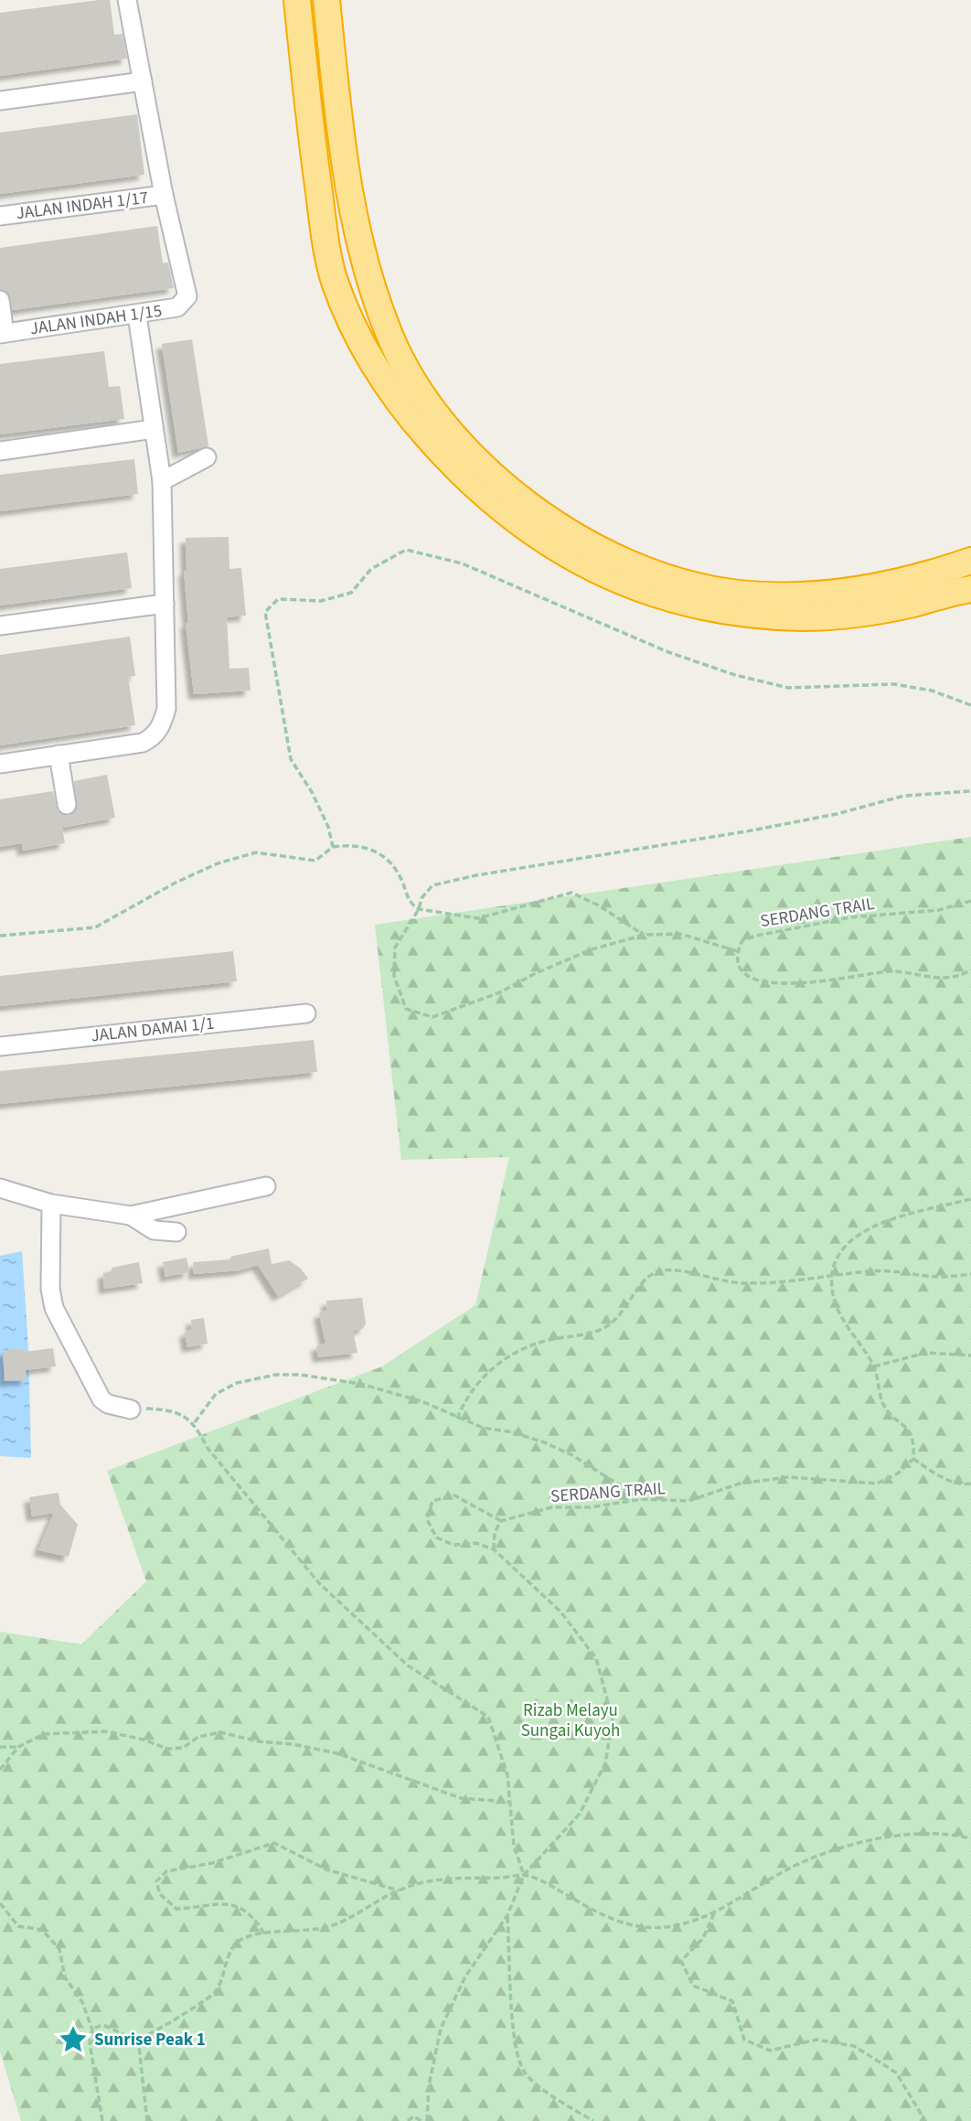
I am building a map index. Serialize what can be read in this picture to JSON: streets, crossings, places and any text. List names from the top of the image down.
{
  "streets": {
    "street": ["JALAN INDAH 1/17", "JALAN INDAH 1/15", "JALAN DAMAI 1/1"],
    "path": ["SERDANG TRAIL"]
  },
  "crossings": [
    ["JALAN INDAH 1/17", "JALAN INDAH 1/15"]
  ],
  "parks": ["Rizab Melayu Sungai Kuyoh"],
  "places": {
    "place": ["Sunrise Peak 1"]
  }
}
